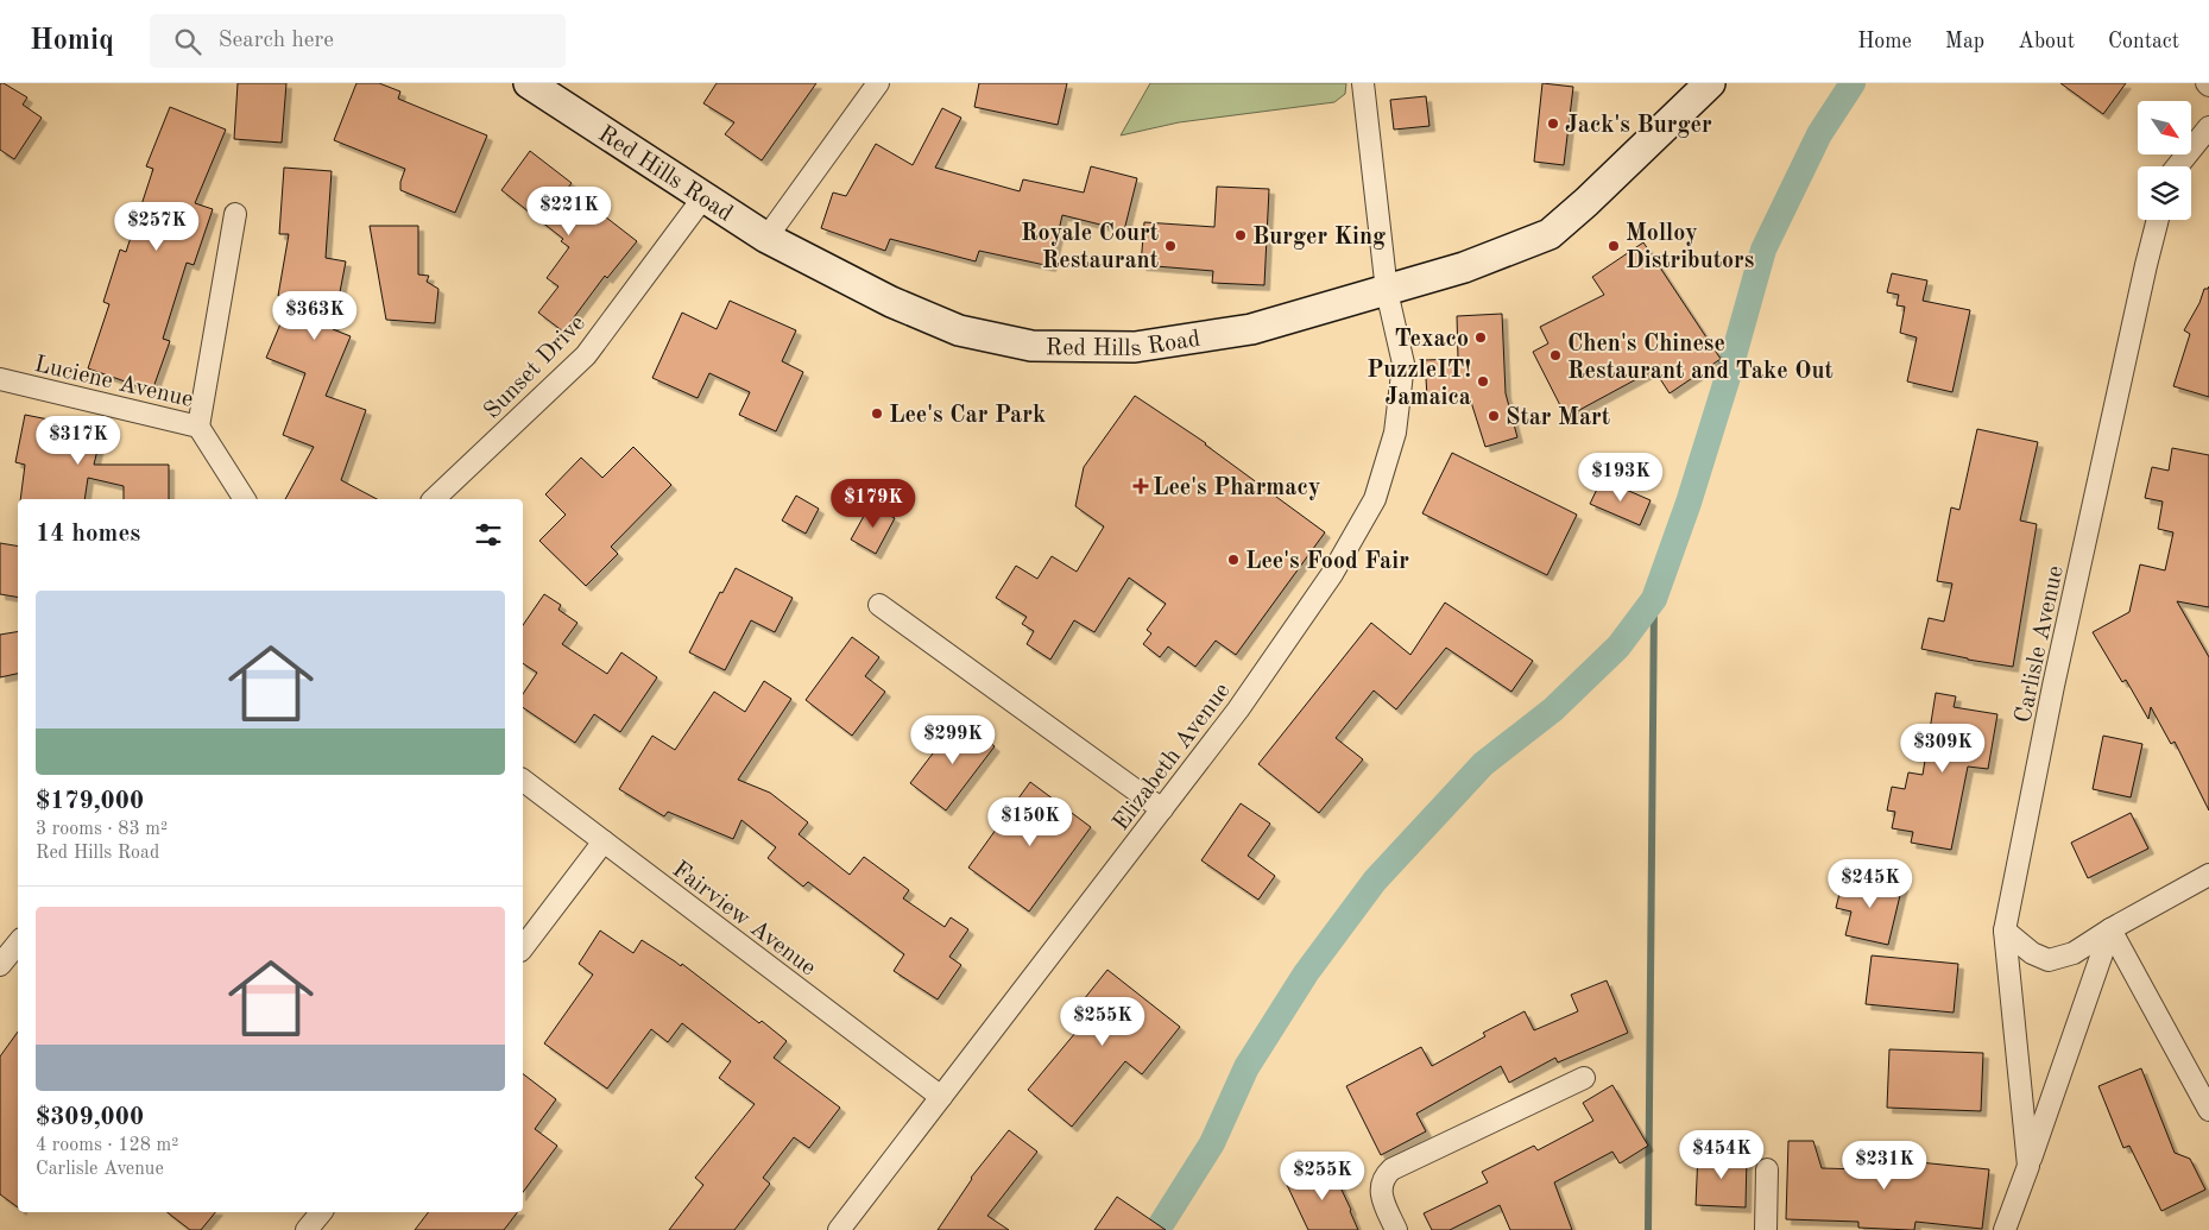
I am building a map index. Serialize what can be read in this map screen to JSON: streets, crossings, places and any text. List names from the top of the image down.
{
  "streets": {
    "main road": ["Red Hills Road"],
    "street": [
      "Sunset Drive",
      "Luciene Avenue",
      "Carlisle Avenue",
      "Elizabeth Avenue",
      "Fairview Avenue"
    ]
  },
  "crossings": [
    ["Red Hills Road", "Sunset Drive"],
    ["Red Hills Road", "Elizabeth Avenue"],
    ["Elizabeth Avenue", "Fairview Avenue"]
  ],
  "places": {
    "other": [
      "Jack's Burger",
      "Burger King",
      "Royale Court Restaurant",
      "Molloy Distributors",
      "Texaco",
      "Chen's Chinese Restaurant and Take Out",
      "PuzzleIT! Jamaica",
      "Lee's Car Park",
      "Star Mart",
      "Lee's Food Fair"
    ],
    "health": ["Lee's Pharmacy"]
  },
  "north": "bottom right",
  "page": {
    "header": "Homiq",
    "search": "Search here",
    "nav": [
      "Home",
      "Map",
      "About",
      "Contact"
    ],
    "price": [
      "$221K",
      "$257K",
      "$363K",
      "$317K",
      "$193K",
      "$179K",
      "$299K",
      "$309K",
      "$150K",
      "$245K",
      "$255K",
      "$454K",
      "$231K",
      "$255K"
    ],
    "heading": "14 homes",
    "list": [
      {
        "name": "$179,000",
        "note": "3 rooms · 83 m² · Red Hills Road"
      },
      {
        "name": "$309,000",
        "note": "4 rooms · 128 m² · Carlisle Avenue"
      }
    ]
  }
}
